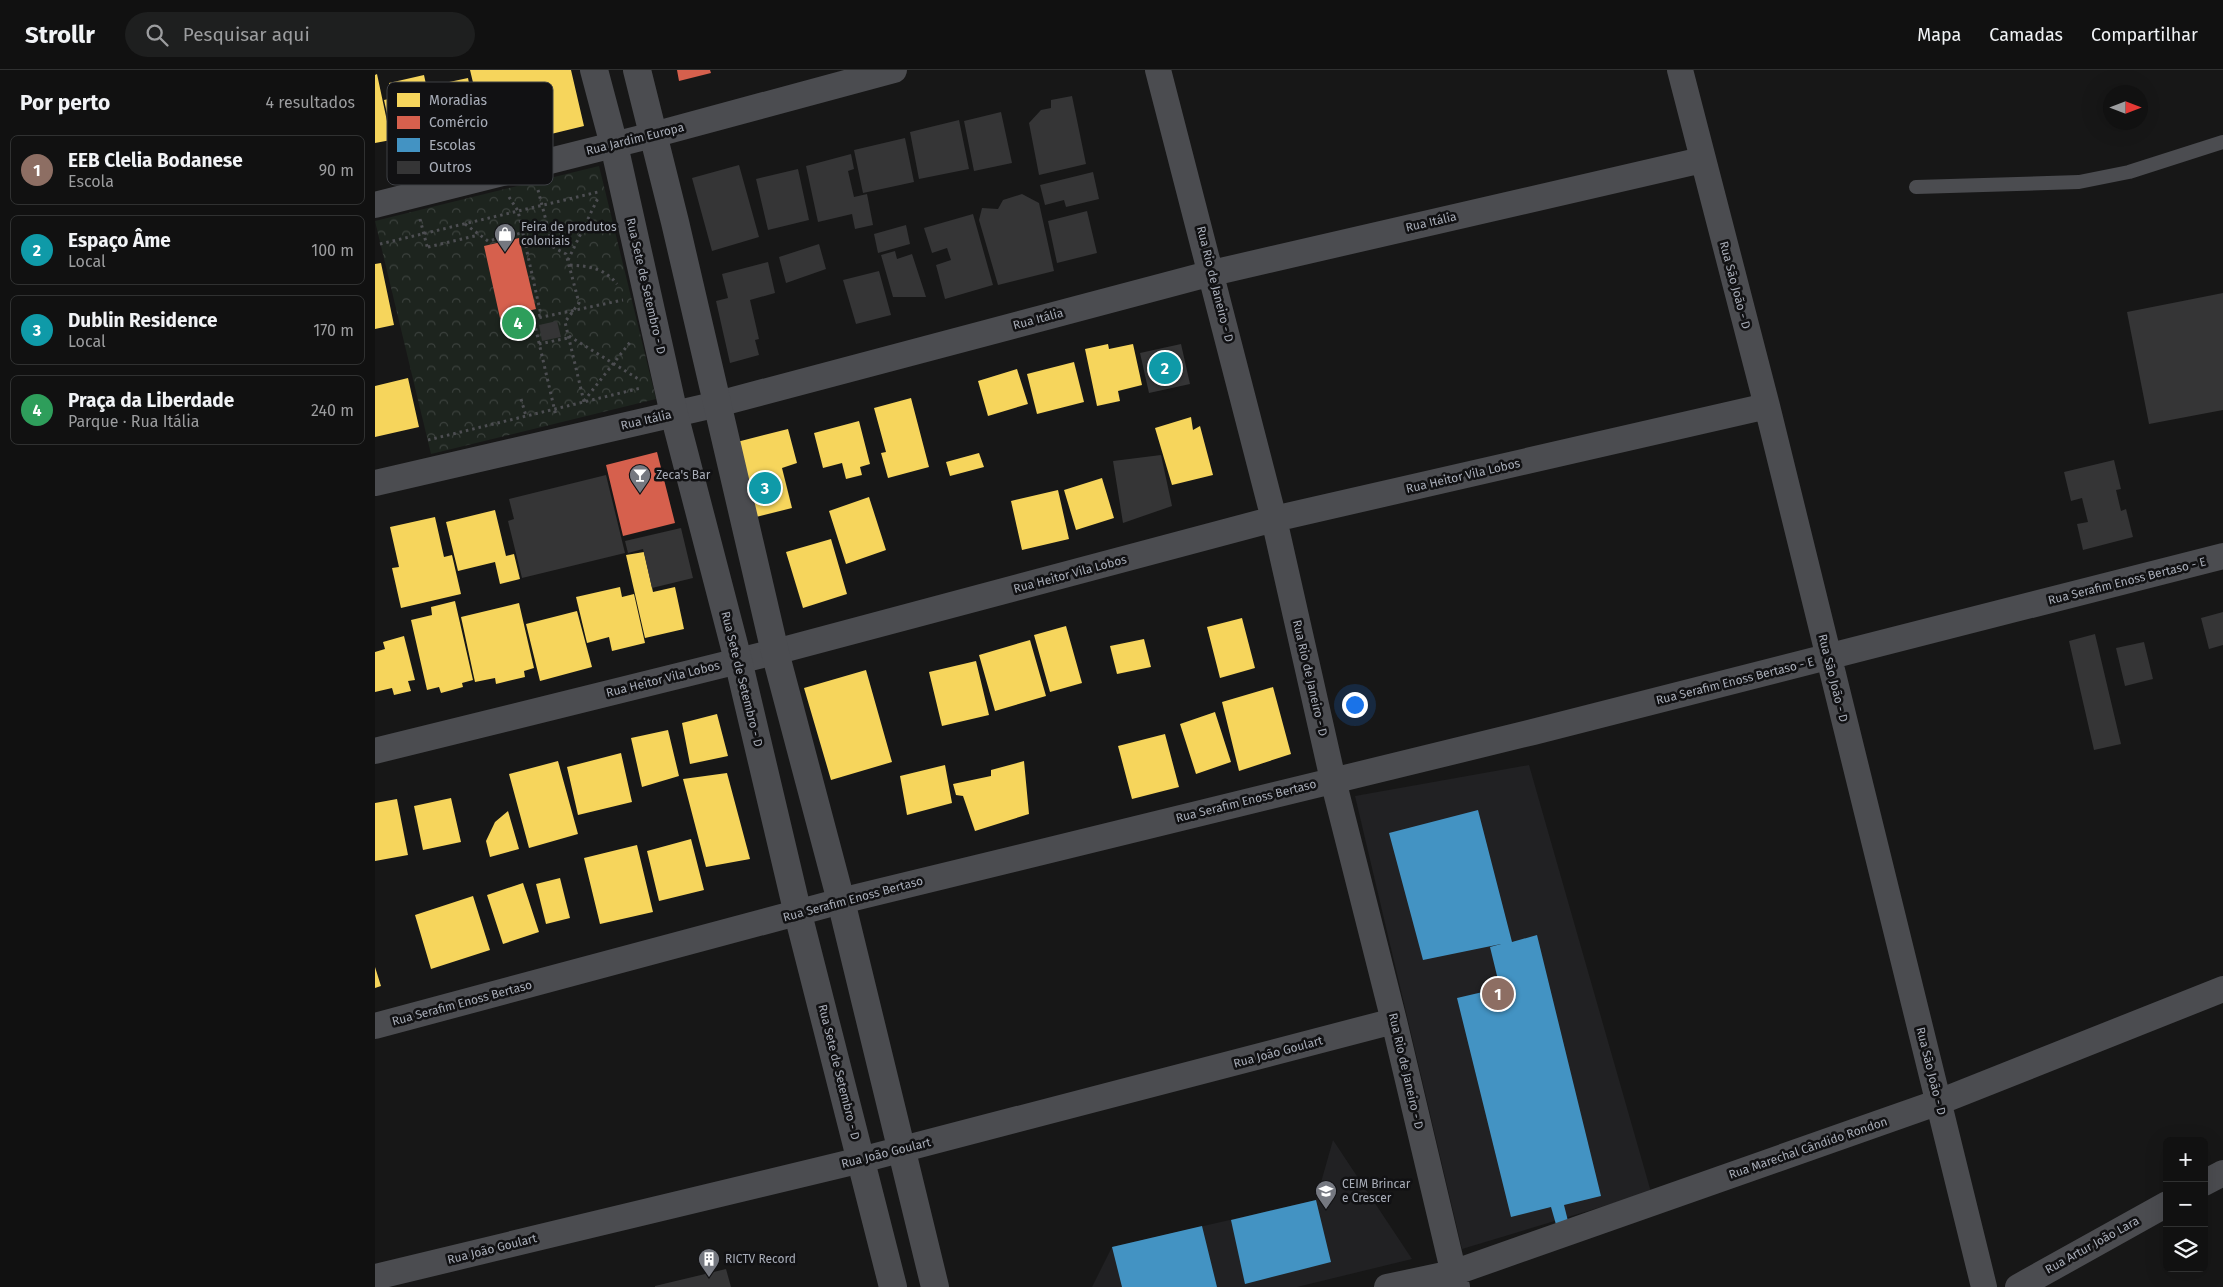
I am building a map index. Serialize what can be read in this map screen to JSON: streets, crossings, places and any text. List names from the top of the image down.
{
  "streets": {
    "street": [
      "Rua Jardim Europa",
      "Rua Itália",
      "Rua Rio de Janeiro - D",
      "Rua São João - D",
      "Rua Sete de Setembro - D",
      "Rua Heitor Vila Lobos",
      "Rua Serafim Enoss Bertaso - E",
      "Rua Serafim Enoss Bertaso",
      "Rua João Goulart",
      "Rua Marechal Cândido Rondon",
      "Rua Artur João Lara"
    ]
  },
  "crossings": [
    ["Rua Jardim Europa", "Rua Sete de Setembro - D"],
    ["Rua Itália", "Rua Rio de Janeiro - D"],
    ["Rua Itália", "Rua São João - D"],
    ["Rua Itália", "Rua Sete de Setembro - D"],
    ["Rua Rio de Janeiro - D", "Rua Heitor Vila Lobos"],
    ["Rua Rio de Janeiro - D", "Rua Serafim Enoss Bertaso - E"],
    ["Rua Rio de Janeiro - D", "Rua Serafim Enoss Bertaso"],
    ["Rua Rio de Janeiro - D", "Rua João Goulart"],
    ["Rua Rio de Janeiro - D", "Rua Marechal Cândido Rondon"],
    ["Rua São João - D", "Rua Heitor Vila Lobos"],
    ["Rua São João - D", "Rua Serafim Enoss Bertaso - E"],
    ["Rua São João - D", "Rua Marechal Cândido Rondon"],
    ["Rua Sete de Setembro - D", "Rua Heitor Vila Lobos"],
    ["Rua Sete de Setembro - D", "Rua Serafim Enoss Bertaso"],
    ["Rua Sete de Setembro - D", "Rua João Goulart"],
    ["Rua Serafim Enoss Bertaso - E", "Rua Serafim Enoss Bertaso"]
  ],
  "places": {
    "shop": ["Feira de produtos coloniais"],
    "bar": ["Zeca's Bar"],
    "school or university": ["CEIM Brincar e Crescer"],
    "building": ["RICTV Record"]
  },
  "legend": [
    "Moradias",
    "Comércio",
    "Escolas",
    "Outros"
  ],
  "north": "right",
  "page": {
    "header": "Strollr",
    "search": "Pesquisar aqui",
    "nav": ["Mapa", "Camadas", "Compartilhar"],
    "heading": ["Por perto", "4 resultados"],
    "list": [
      {
        "mark": "1",
        "name": "EEB Clelia Bodanese",
        "note": "Escola",
        "value": "90 m"
      },
      {
        "mark": "2",
        "name": "Espaço Âme",
        "note": "Local",
        "value": "100 m"
      },
      {
        "mark": "3",
        "name": "Dublin Residence",
        "note": "Local",
        "value": "170 m"
      },
      {
        "mark": "4",
        "name": "Praça da Liberdade",
        "note": "Parque · Rua Itália",
        "value": "240 m"
      }
    ],
    "pins": [
      "4",
      "2",
      "3",
      "1"
    ],
    "map_buttons": ["+", "−"]
  }
}
